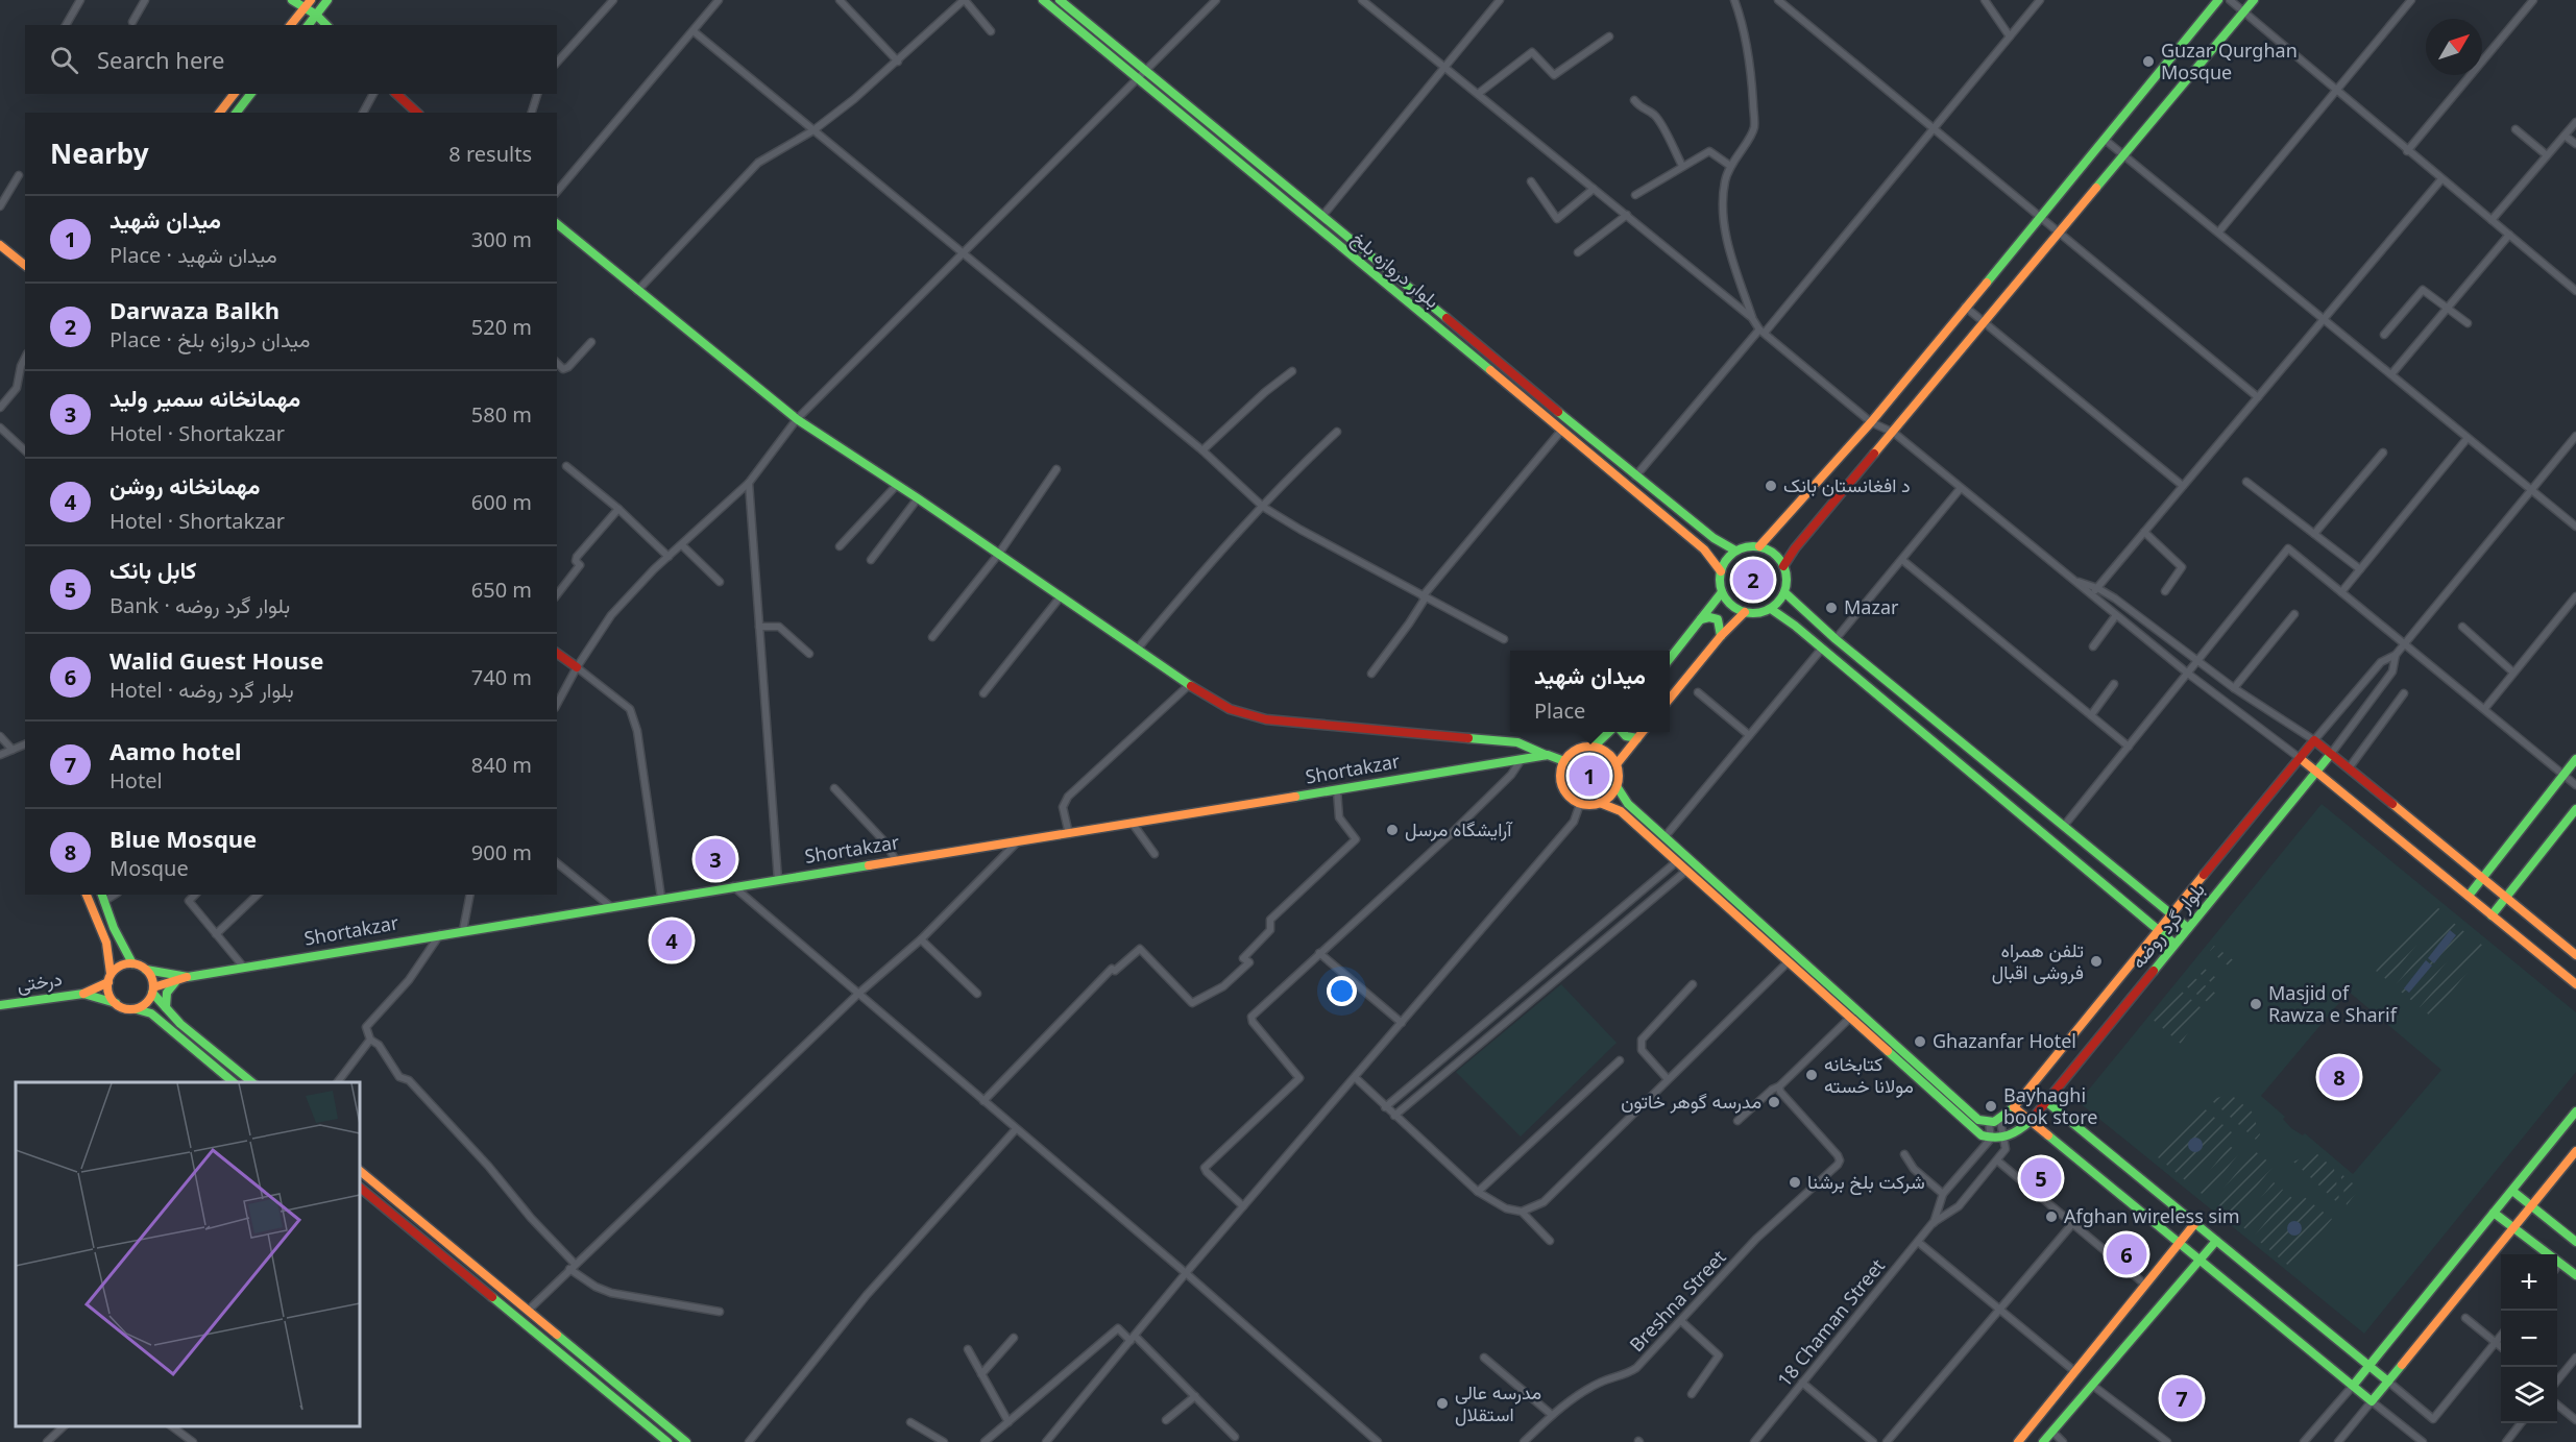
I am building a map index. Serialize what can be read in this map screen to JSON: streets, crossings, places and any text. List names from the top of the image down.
{
  "streets": {
    "main road": [
      "بلوار دروازه بلخ",
      "Shortakzar",
      "بلوار گرد روضه",
      "درختی"
    ],
    "street": ["Breshna Street", "18 Chaman Street"]
  },
  "crossings": [
    ["بلوار گرد روضه", "18 Chaman Street"]
  ],
  "places": [
    "Guzar Qurghan Mosque",
    "د افغانستان بانک",
    "Mazar",
    "آرایشگاه مرسل",
    "تلفن همراه فروشی اقبال",
    "Masjid of Rawza e Sharif",
    "Ghazanfar Hotel",
    "کتابخانه مولانا خسته",
    "مدرسه گوهر خاتون",
    "Bayhaghi book store",
    "شرکت بلخ برشنا",
    "Afghan wireless sim",
    "مدرسه عالی استقلال"
  ],
  "north": "top right",
  "page": {
    "search": "Search here",
    "heading": ["Nearby", "8 results"],
    "list": [
      {
        "mark": "1",
        "name": "میدان شهید",
        "note": "Place · میدان شهید",
        "value": "300 m"
      },
      {
        "mark": "2",
        "name": "Darwaza Balkh",
        "note": "Place · میدان دروازه بلخ",
        "value": "520 m"
      },
      {
        "mark": "3",
        "name": "مهمانخانه سمیر ولید",
        "note": "Hotel · Shortakzar",
        "value": "580 m"
      },
      {
        "mark": "4",
        "name": "مهمانخانه روشن",
        "note": "Hotel · Shortakzar",
        "value": "600 m"
      },
      {
        "mark": "5",
        "name": "کابل بانک",
        "note": "Bank · بلوار گرد روضه",
        "value": "650 m"
      },
      {
        "mark": "6",
        "name": "Walid Guest House",
        "note": "Hotel · بلوار گرد روضه",
        "value": "740 m"
      },
      {
        "mark": "7",
        "name": "Aamo hotel",
        "note": "Hotel",
        "value": "840 m"
      },
      {
        "mark": "8",
        "name": "Blue Mosque",
        "note": "Mosque",
        "value": "900 m"
      }
    ],
    "pins": [
      "2",
      "1",
      "3",
      "4",
      "8",
      "5",
      "6",
      "7"
    ],
    "popup": ["میدان شهید", "Place"],
    "map_buttons": ["+", "−"]
  }
}
